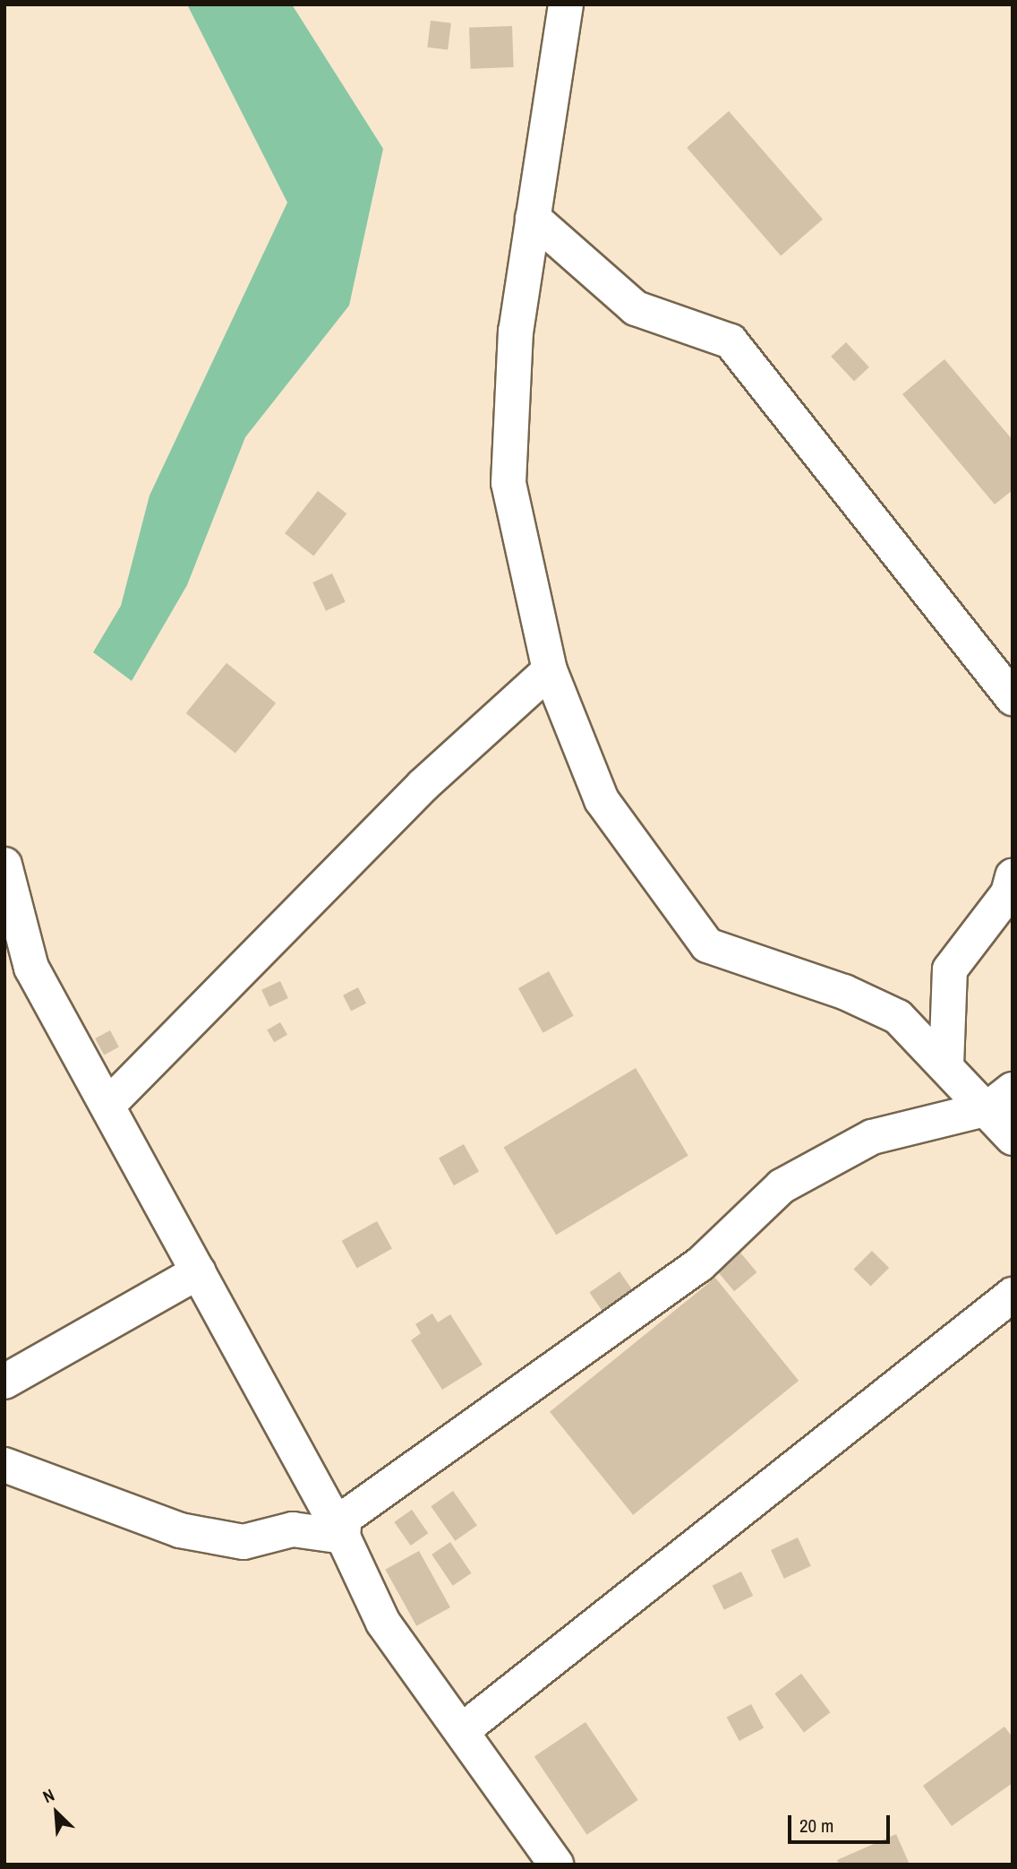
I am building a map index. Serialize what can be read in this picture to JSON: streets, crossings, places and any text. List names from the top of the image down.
{
  "scale_bar": "20 m",
  "north": "top left"
}
